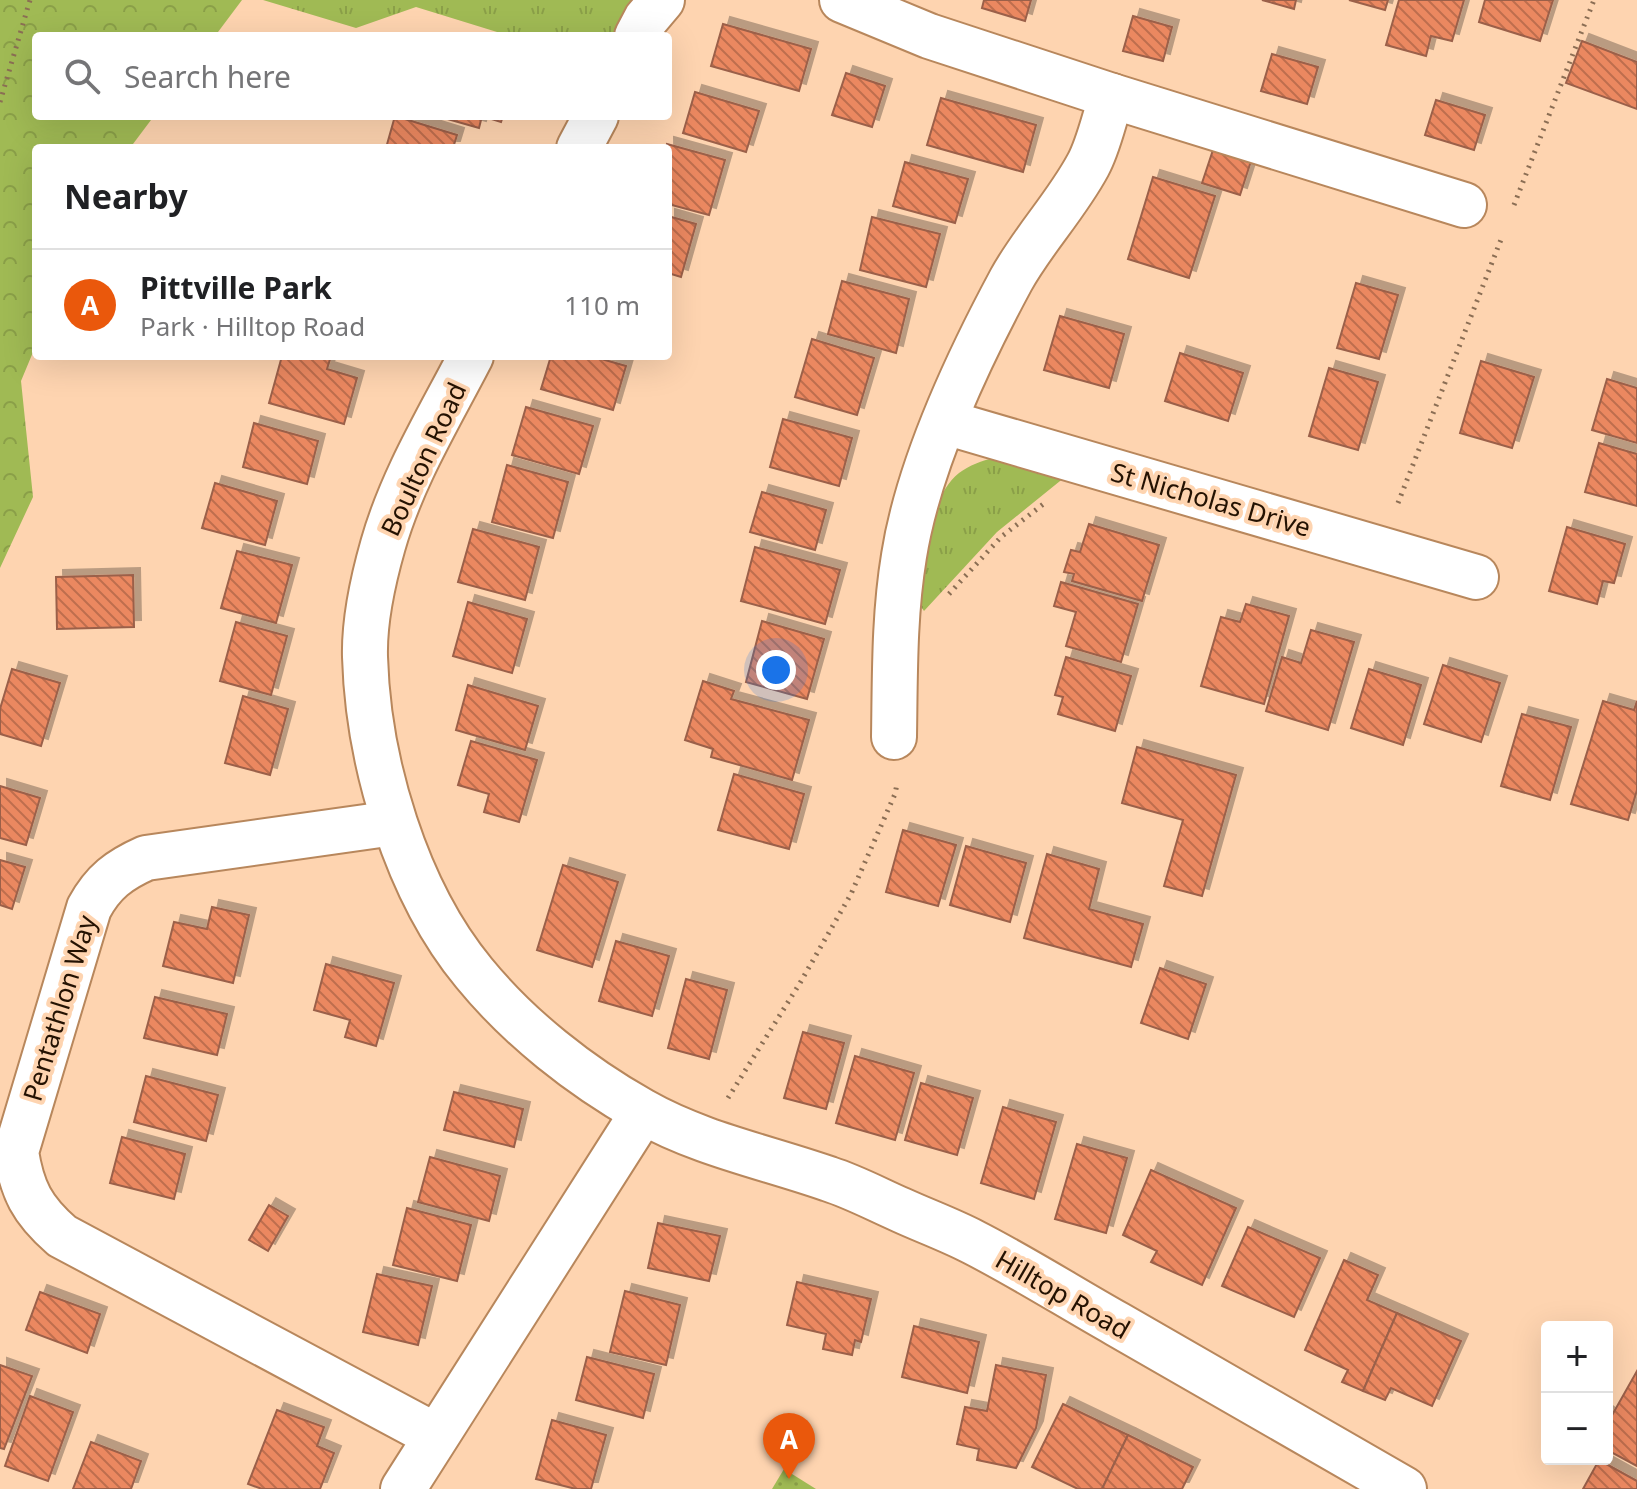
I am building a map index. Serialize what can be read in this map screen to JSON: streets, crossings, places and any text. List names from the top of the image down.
{
  "streets": {
    "street": [
      "Boulton Road",
      "St Nicholas Drive",
      "Pentathlon Way",
      "Hilltop Road"
    ]
  },
  "crossings": [
    ["Boulton Road", "Pentathlon Way"],
    ["Boulton Road", "Hilltop Road"]
  ],
  "page": {
    "search": "Search here",
    "heading": "Nearby",
    "list": [
      {
        "mark": "A",
        "name": "Pittville Park",
        "note": "Park · Hilltop Road",
        "value": "110 m"
      }
    ],
    "map_buttons": ["+", "−"],
    "pins": "A"
  }
}
